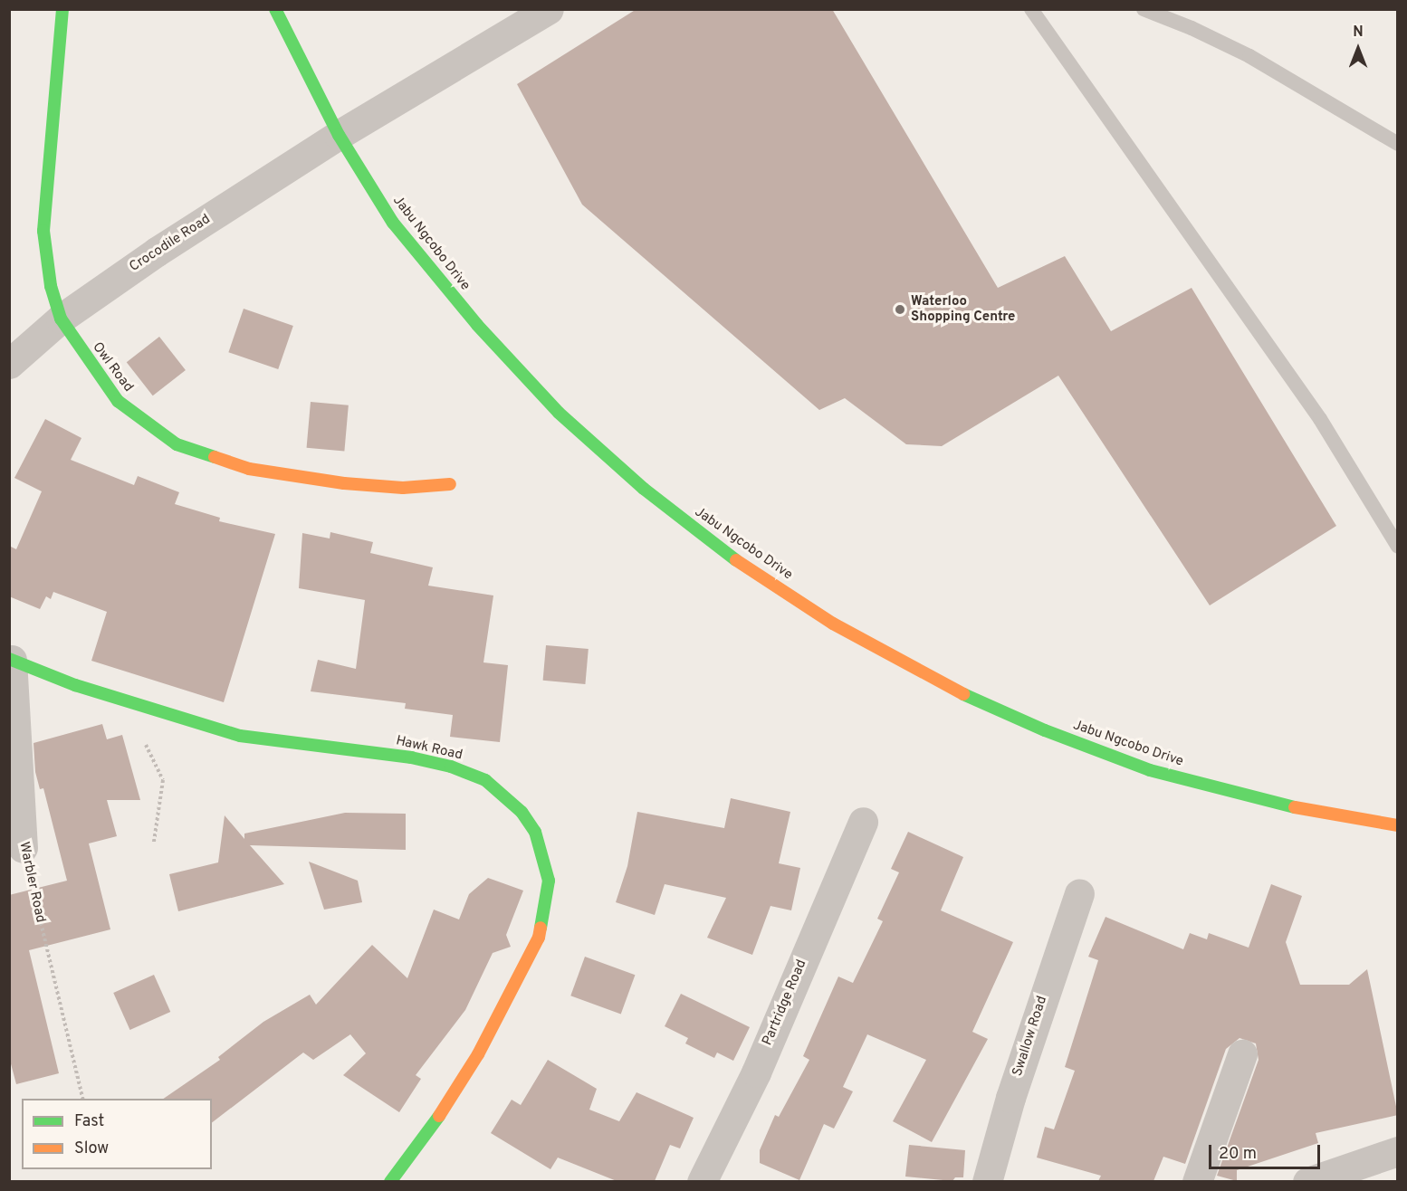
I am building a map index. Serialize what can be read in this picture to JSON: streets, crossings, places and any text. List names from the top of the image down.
{
  "streets": {
    "street": [
      "Crocodile Road",
      "Jabu Ngcobo Drive",
      "Owl Road",
      "Hawk Road",
      "Warbler Road",
      "Partridge Road",
      "Swallow Road"
    ]
  },
  "crossings": [
    ["Crocodile Road", "Jabu Ngcobo Drive"],
    ["Crocodile Road", "Owl Road"],
    ["Hawk Road", "Warbler Road"]
  ],
  "places": ["Waterloo Shopping Centre"],
  "legend": ["Fast", "Slow"],
  "scale_bar": "20 m",
  "north": "top"
}
